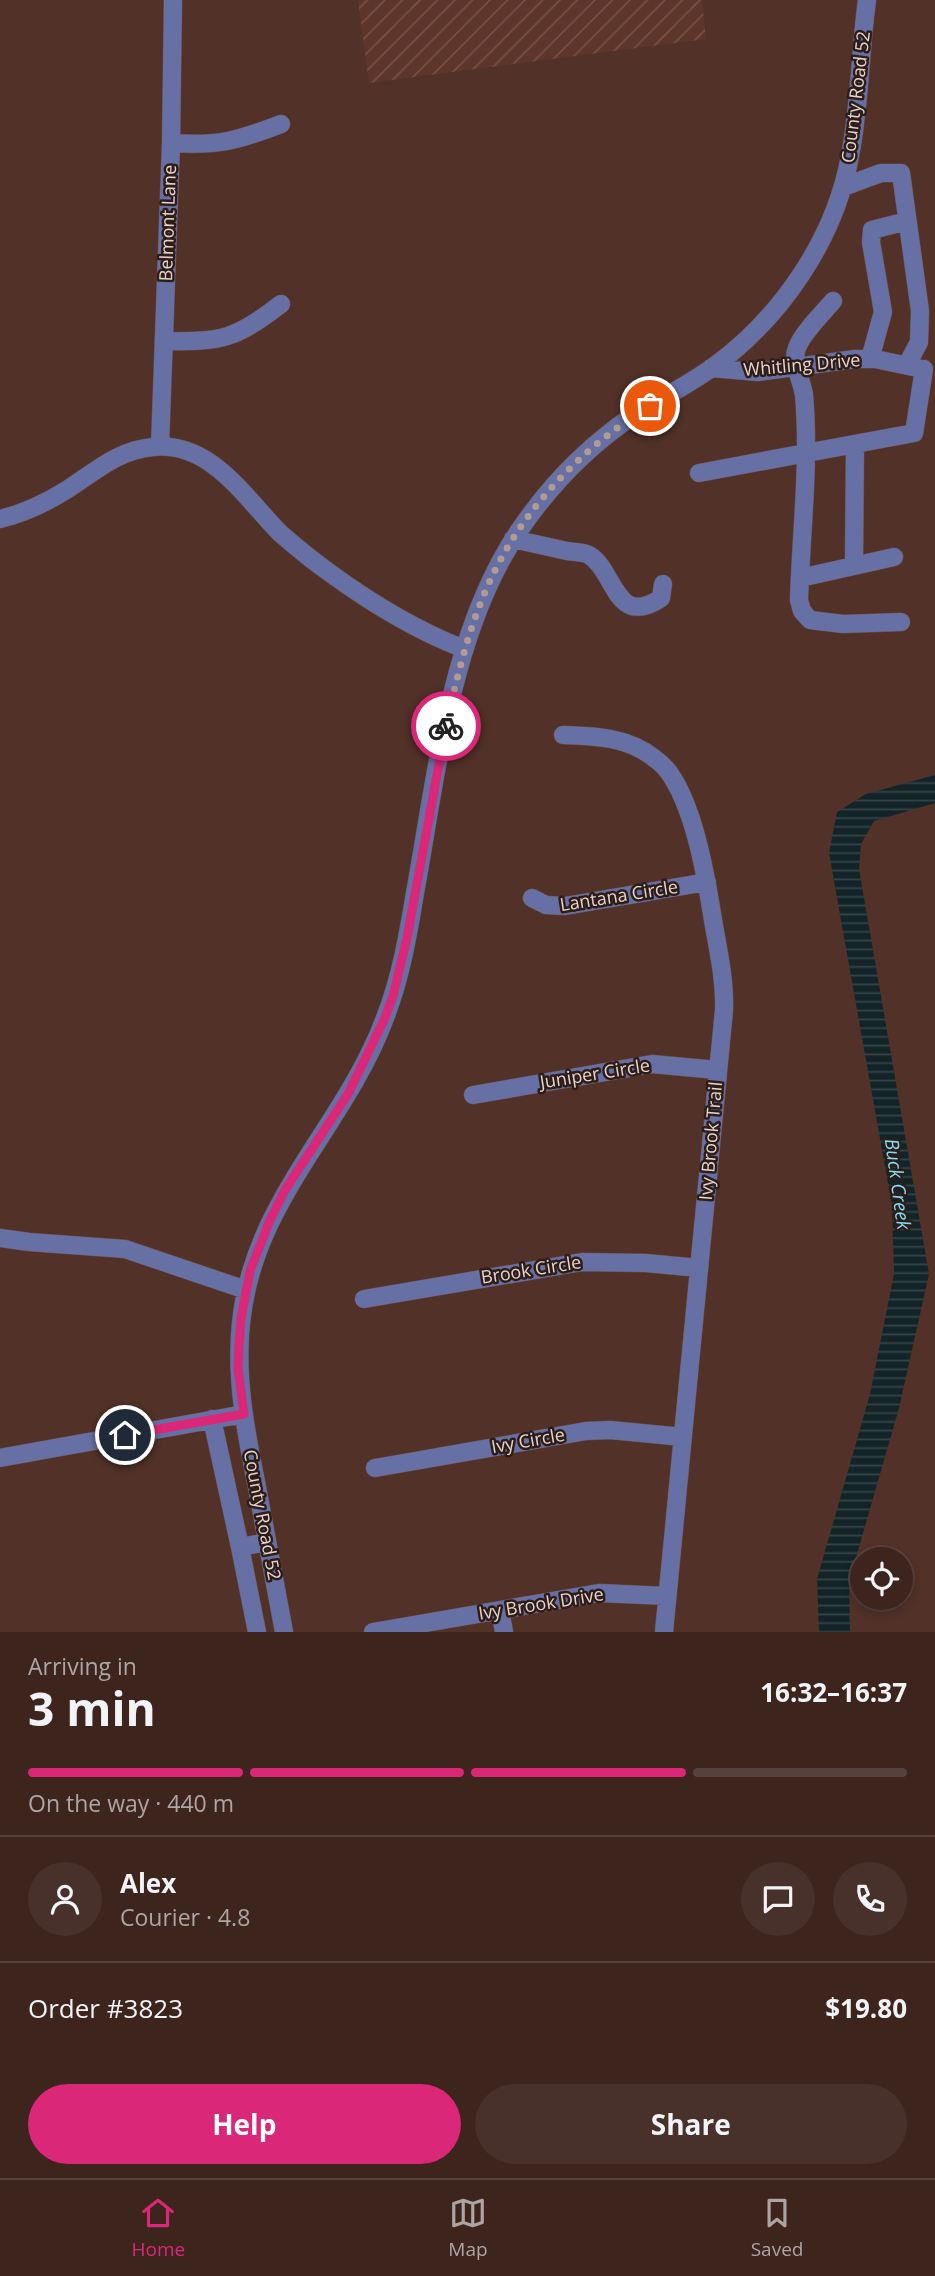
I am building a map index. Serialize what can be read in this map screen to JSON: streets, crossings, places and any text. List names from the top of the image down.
{
  "streets": {
    "street": [
      "County Road 52",
      "Belmont Lane",
      "Whitling Drive",
      "Lantana Circle",
      "Juniper Circle",
      "Ivy Brook Trail",
      "Brook Circle",
      "Ivy Circle",
      "Ivy Brook Drive"
    ]
  },
  "crossings": [
    ["County Road 52", "Whitling Drive"],
    ["Lantana Circle", "Ivy Brook Trail"],
    ["Juniper Circle", "Ivy Brook Trail"],
    ["Ivy Brook Trail", "Brook Circle"],
    ["Ivy Brook Trail", "Ivy Circle"],
    ["Ivy Brook Trail", "Ivy Brook Drive"]
  ],
  "water": ["Buck Creek"],
  "page": {
    "heading": ["3 min", "Arriving in", "16:32–16:37"],
    "panel": [
      "Alex",
      "Courier · 4.8",
      "Order #3823",
      "$19.80"
    ],
    "bar": "On the way · 440 m",
    "buttons": ["Help", "Share"],
    "tabs": ["Home", "Map", "Saved"]
  }
}
